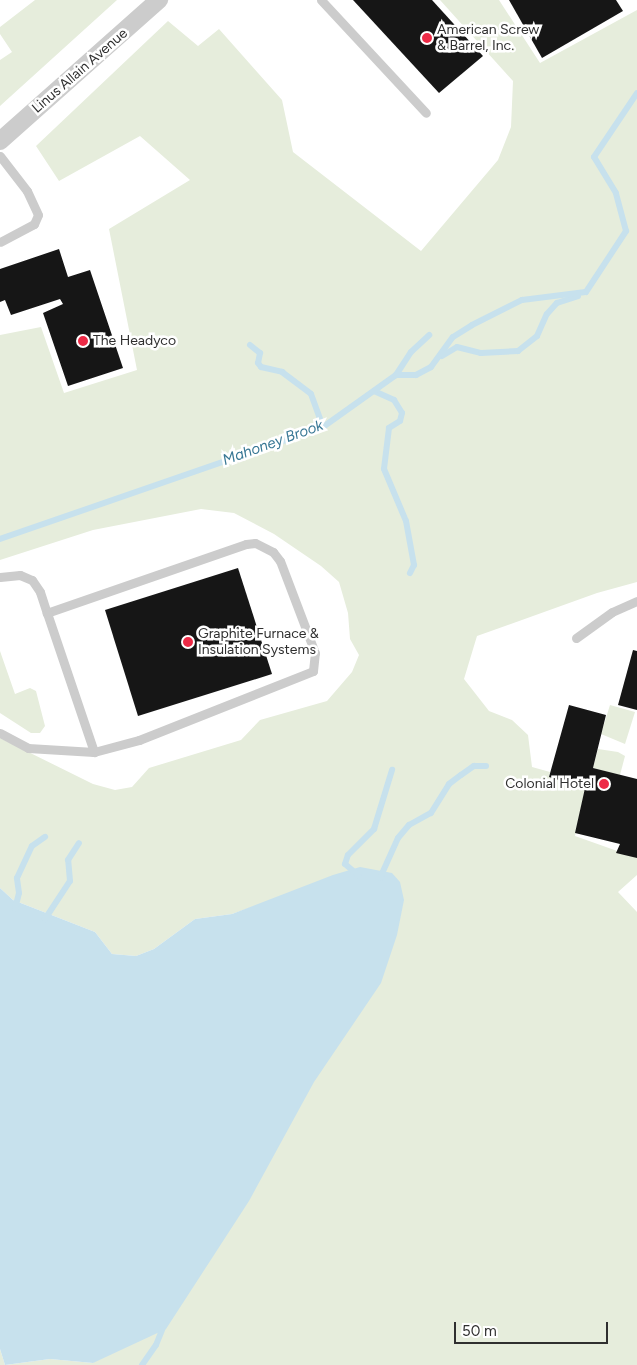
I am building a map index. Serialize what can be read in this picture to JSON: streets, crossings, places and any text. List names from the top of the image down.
{
  "streets": {
    "street": ["Linus Allain Avenue"]
  },
  "water": ["Mahoney Brook"],
  "places": [
    "American Screw & Barrel, Inc.",
    "The Headyco",
    "Graphite Furnace & Insulation Systems",
    "Colonial Hotel"
  ],
  "scale_bar": "50 m"
}
